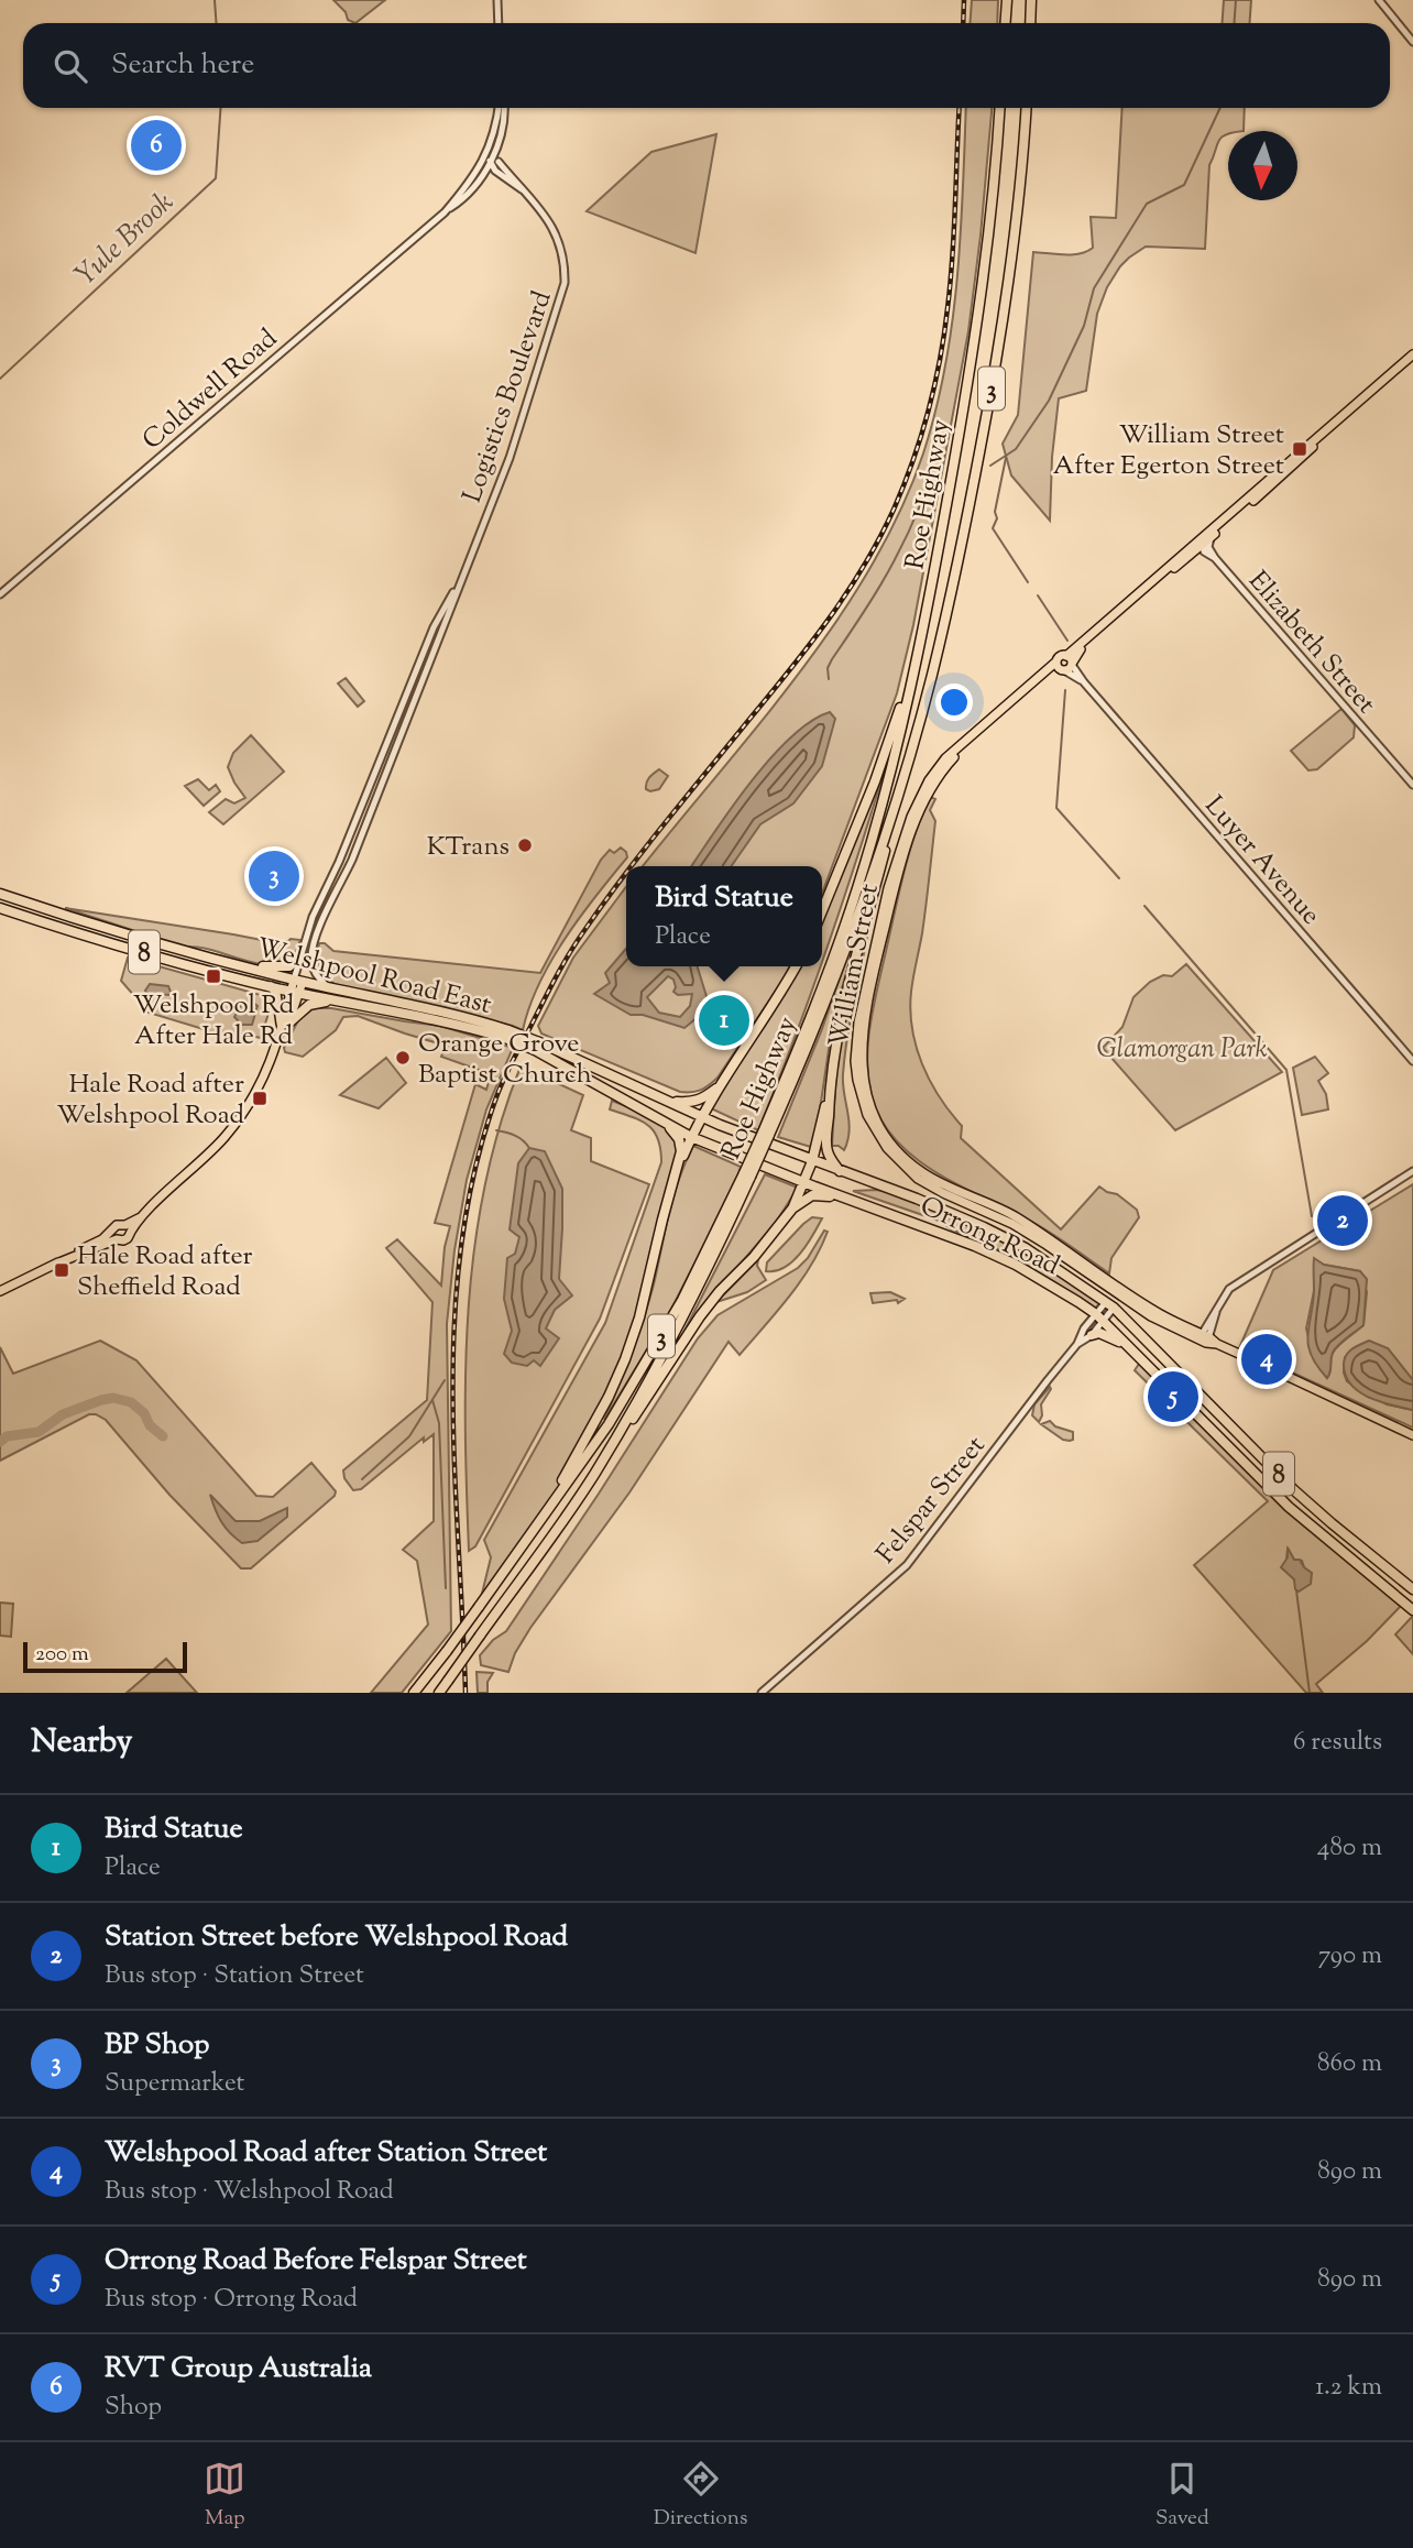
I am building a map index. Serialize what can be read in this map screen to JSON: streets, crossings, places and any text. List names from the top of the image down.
{
  "streets": {
    "highway": [
      "3",
      "Roe Highway",
      "8",
      "Welshpool Road East",
      "Orrong Road"
    ],
    "main road": ["William Street"],
    "street": [
      "Coldwell Road",
      "Logistics Boulevard",
      "Elizabeth Street",
      "Luyer Avenue",
      "Felspar Street"
    ]
  },
  "crossings": [
    ["Logistics Boulevard", "8"],
    ["Logistics Boulevard", "Welshpool Road East"],
    ["Roe Highway", "Welshpool Road East"],
    ["Roe Highway", "Orrong Road"],
    ["Luyer Avenue", "William Street"],
    ["8", "Welshpool Road East"],
    ["Welshpool Road East", "Orrong Road"],
    ["Orrong Road", "Felspar Street"]
  ],
  "water": ["Yule Brook"],
  "parks": ["Glamorgan Park"],
  "places": {
    "transit": [
      "William Street After Egerton Street",
      "Welshpool Rd After Hale Rd",
      "Hale Road after Welshpool Road",
      "Hale Road after Sheffield Road"
    ],
    "other": ["KTrans", "Orange Grove Baptist Church"]
  },
  "scale_bar": "200 m",
  "north": "bottom",
  "page": {
    "search": "Search here",
    "pins": [
      "6",
      "3",
      "1",
      "2",
      "4",
      "5"
    ],
    "popup": ["Bird Statue", "Place"],
    "scale": "200 m",
    "heading": ["Nearby", "6 results"],
    "list": [
      {
        "mark": "1",
        "name": "Bird Statue",
        "note": "Place",
        "value": "480 m"
      },
      {
        "mark": "2",
        "name": "Station Street before Welshpool Road",
        "note": "Bus stop · Station Street",
        "value": "790 m"
      },
      {
        "mark": "3",
        "name": "BP Shop",
        "note": "Supermarket",
        "value": "860 m"
      },
      {
        "mark": "4",
        "name": "Welshpool Road after Station Street",
        "note": "Bus stop · Welshpool Road",
        "value": "890 m"
      },
      {
        "mark": "5",
        "name": "Orrong Road Before Felspar Street",
        "note": "Bus stop · Orrong Road",
        "value": "890 m"
      },
      {
        "mark": "6",
        "name": "RVT Group Australia",
        "note": "Shop",
        "value": "1.2 km"
      }
    ],
    "nav": ["Map", "Directions", "Saved"]
  }
}
